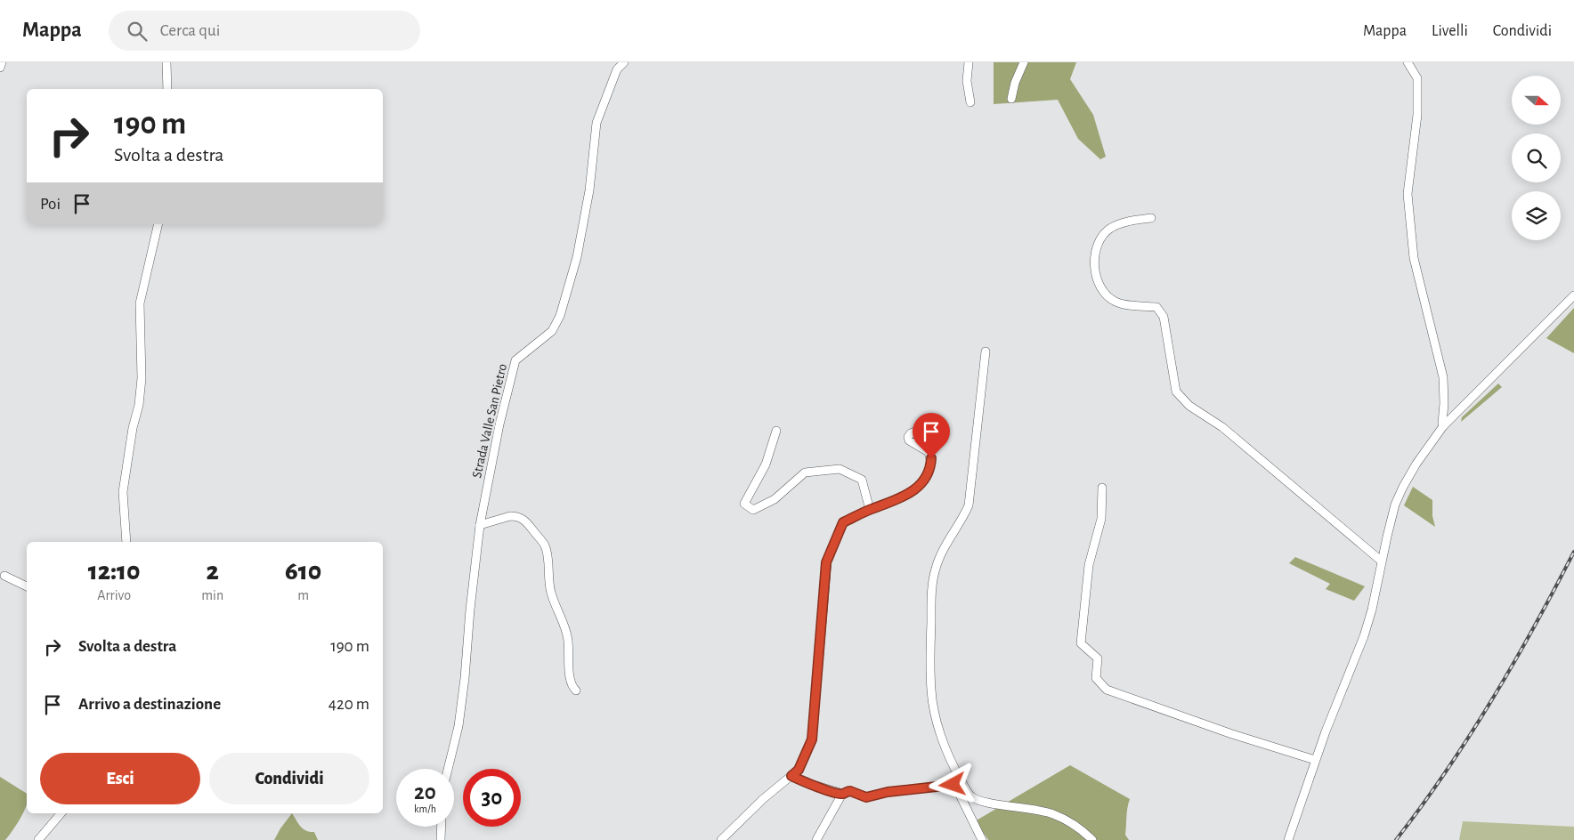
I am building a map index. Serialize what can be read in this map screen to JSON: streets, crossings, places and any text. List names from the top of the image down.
{
  "streets": {
    "street": ["Strada Valle San Pietro"]
  },
  "north": "right",
  "page": {
    "header": "Mappa",
    "search": "Cerca qui",
    "nav": ["Mappa", "Livelli", "Condividi"],
    "turn": ["190 m", "Svolta a destra"],
    "then": "Poi",
    "eta": [
      "12:10",
      "Arrivo",
      "2",
      "min",
      "610",
      "m"
    ],
    "list": [
      {
        "name": "Svolta a destra",
        "value": "190 m"
      },
      {
        "name": "Arrivo a destinazione",
        "value": "420 m"
      }
    ],
    "buttons": ["Esci", "Condividi"],
    "speed": "20 km/h",
    "limit": "30"
  }
}
